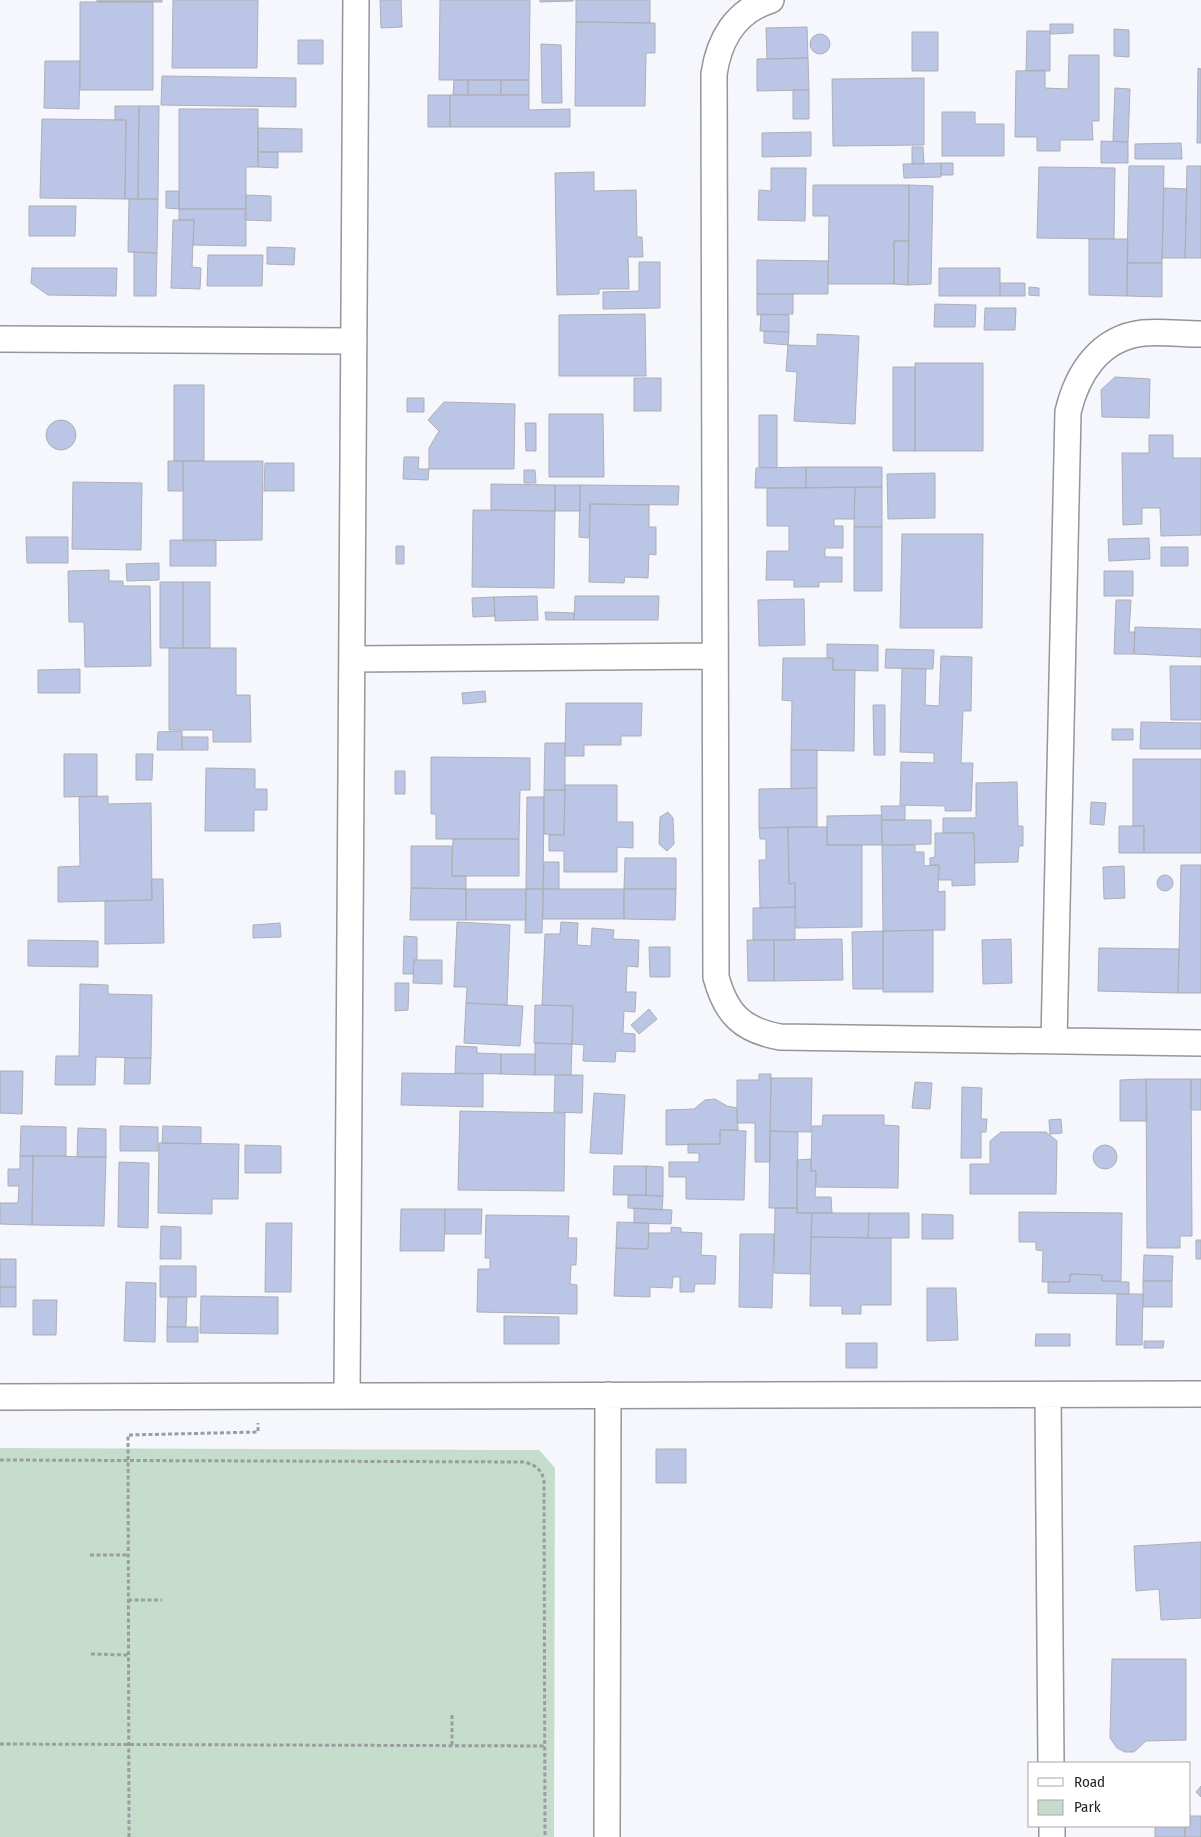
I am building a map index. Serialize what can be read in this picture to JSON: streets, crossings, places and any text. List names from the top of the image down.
{
  "legend": ["Road", "Park"]
}
